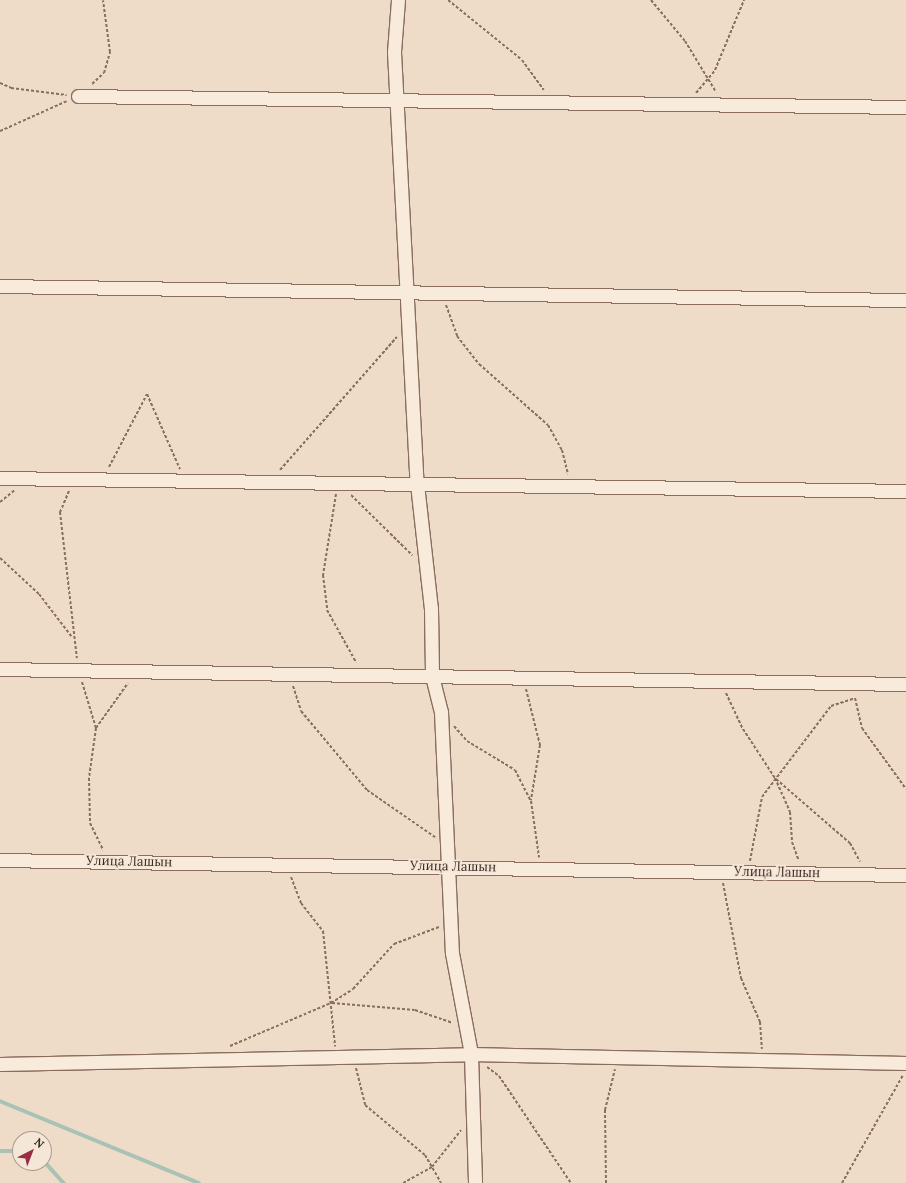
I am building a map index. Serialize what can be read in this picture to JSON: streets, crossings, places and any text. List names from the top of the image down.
{
  "streets": {
    "street": ["Улица Лашын"]
  },
  "north": "top right"
}
